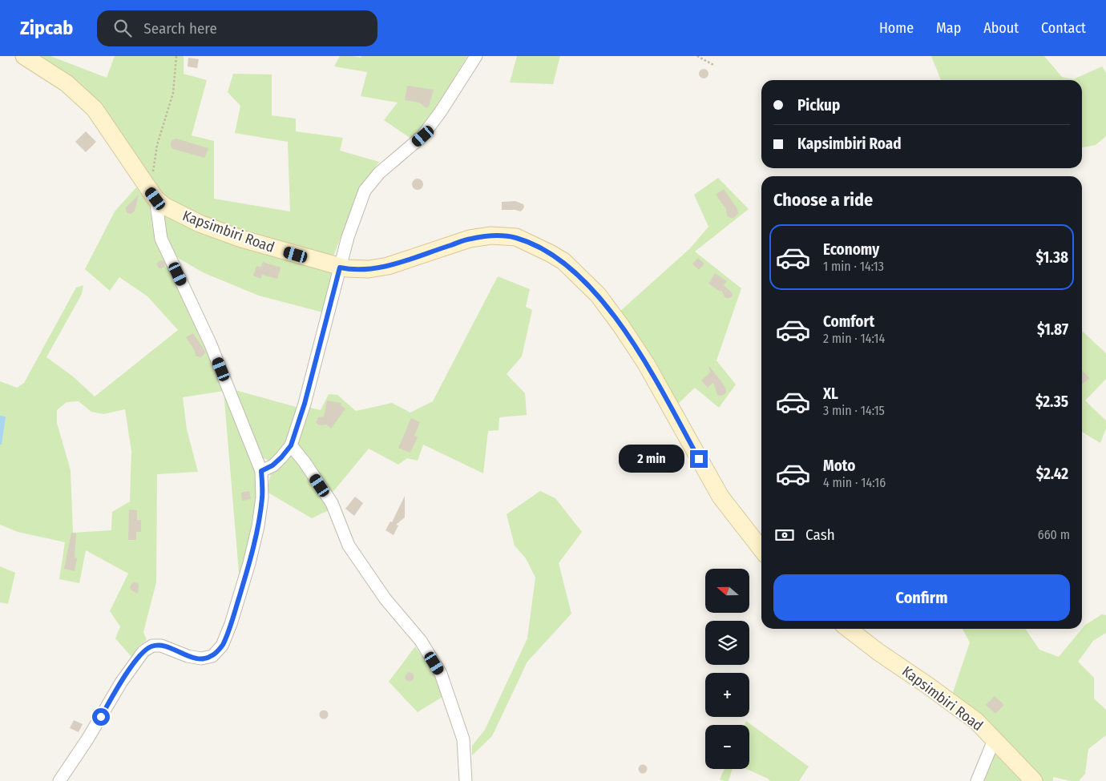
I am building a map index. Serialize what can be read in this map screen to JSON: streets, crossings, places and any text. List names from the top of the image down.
{
  "streets": {
    "street": ["Kapsimbiri Road"]
  },
  "north": "left",
  "page": {
    "header": "Zipcab",
    "search": "Search here",
    "nav": [
      "Home",
      "Map",
      "About",
      "Contact"
    ],
    "banner": ["Pickup", "Kapsimbiri Road"],
    "heading": "Choose a ride",
    "list": [
      {
        "name": "Economy",
        "note": "1 min · 14:13",
        "value": "$1.38"
      },
      {
        "name": "Comfort",
        "note": "2 min · 14:14",
        "value": "$1.87"
      },
      {
        "name": "XL",
        "note": "3 min · 14:15",
        "value": "$2.35"
      },
      {
        "name": "Moto",
        "note": "4 min · 14:16",
        "value": "$2.42"
      }
    ],
    "bubble": "2 min",
    "pay": ["Cash", "660 m"],
    "buttons": "Confirm",
    "map_buttons": ["+", "−"]
  }
}
